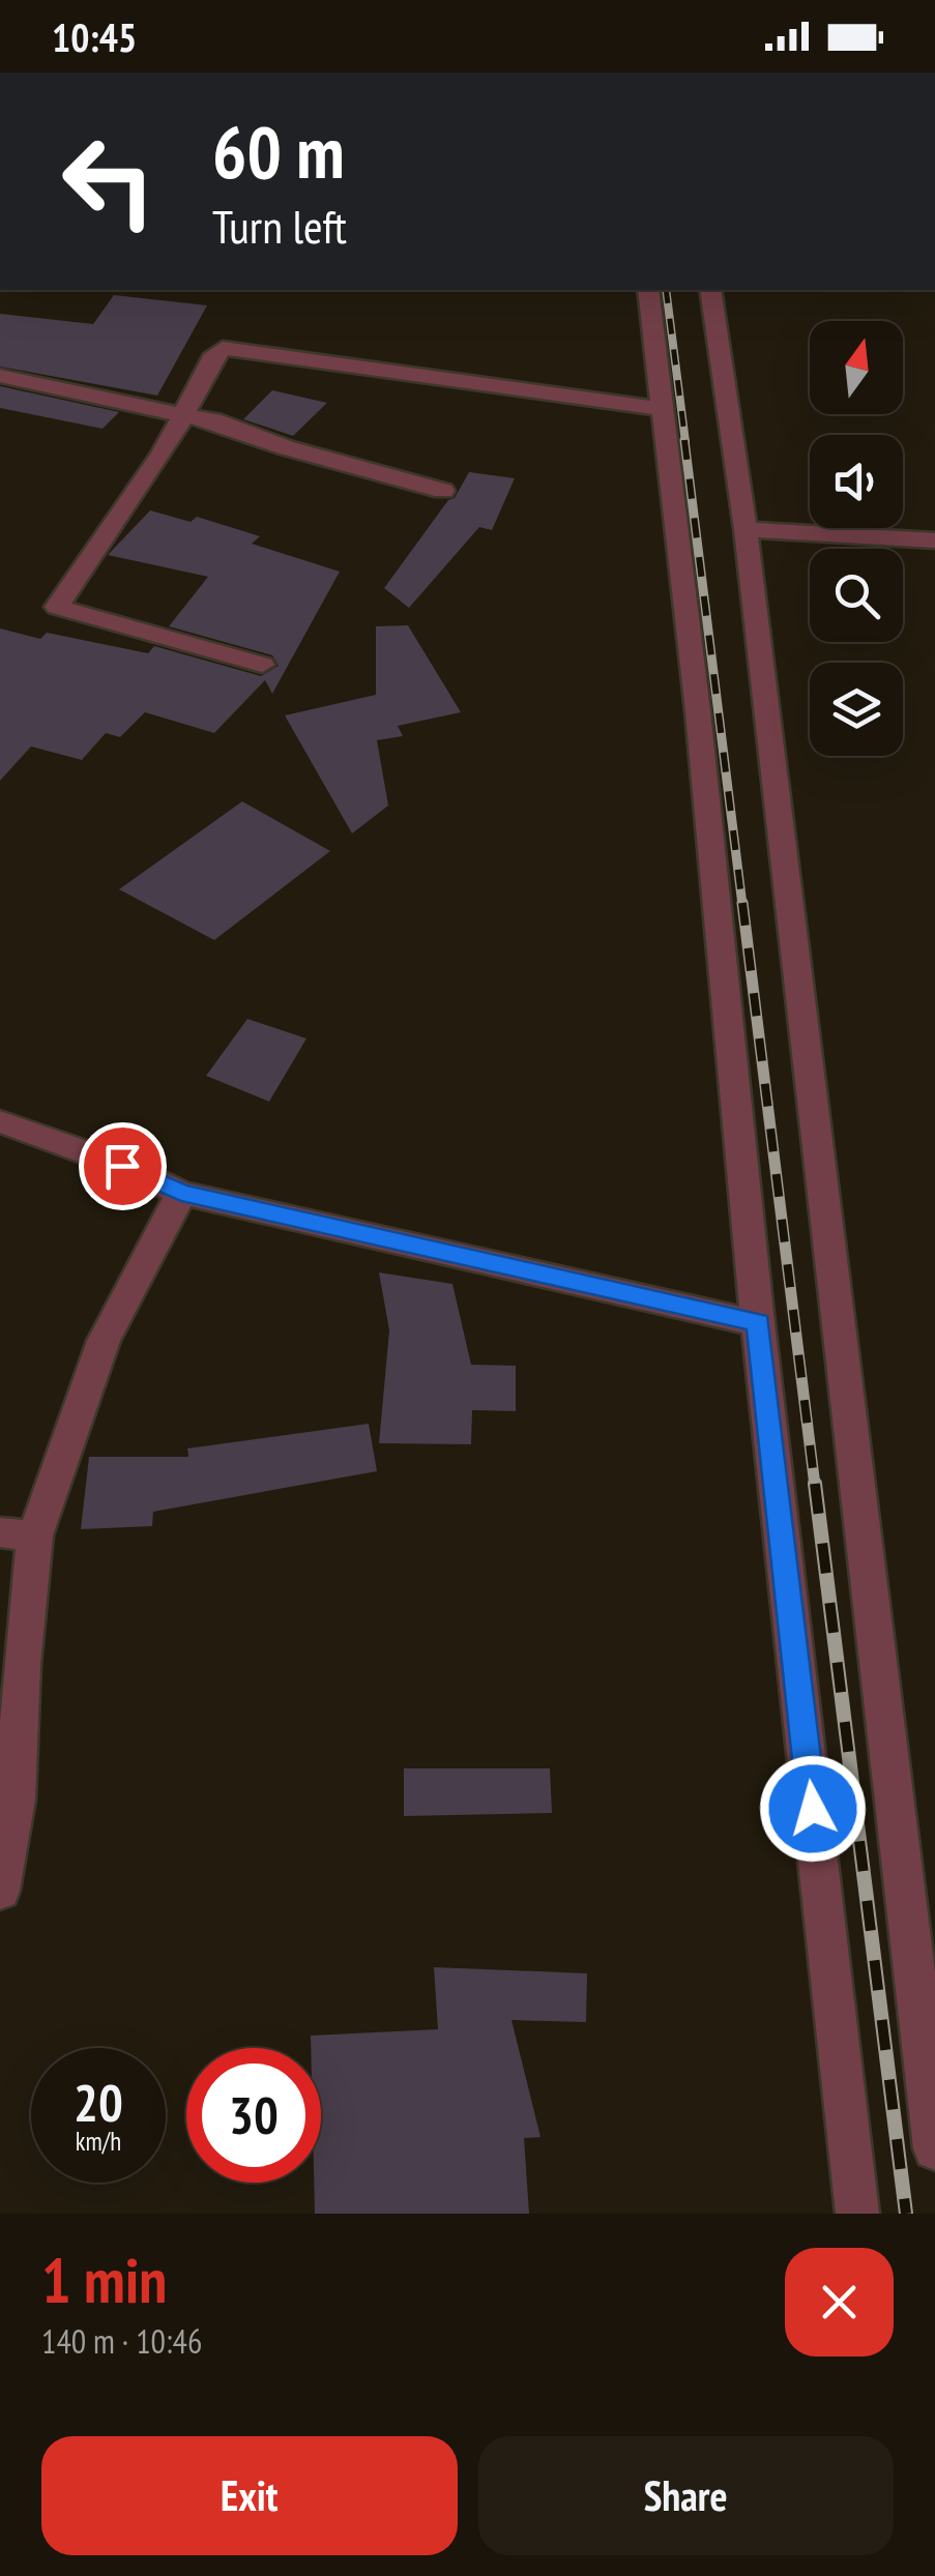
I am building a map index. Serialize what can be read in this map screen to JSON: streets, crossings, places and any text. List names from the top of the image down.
{
  "north": "top",
  "page": {
    "status": "10:45",
    "turn": ["60 m", "Turn left"],
    "speed": "20 km/h",
    "limit": "30",
    "heading": ["1 min", "140 m · 10:46"],
    "buttons": ["Exit", "Share"]
  }
}
